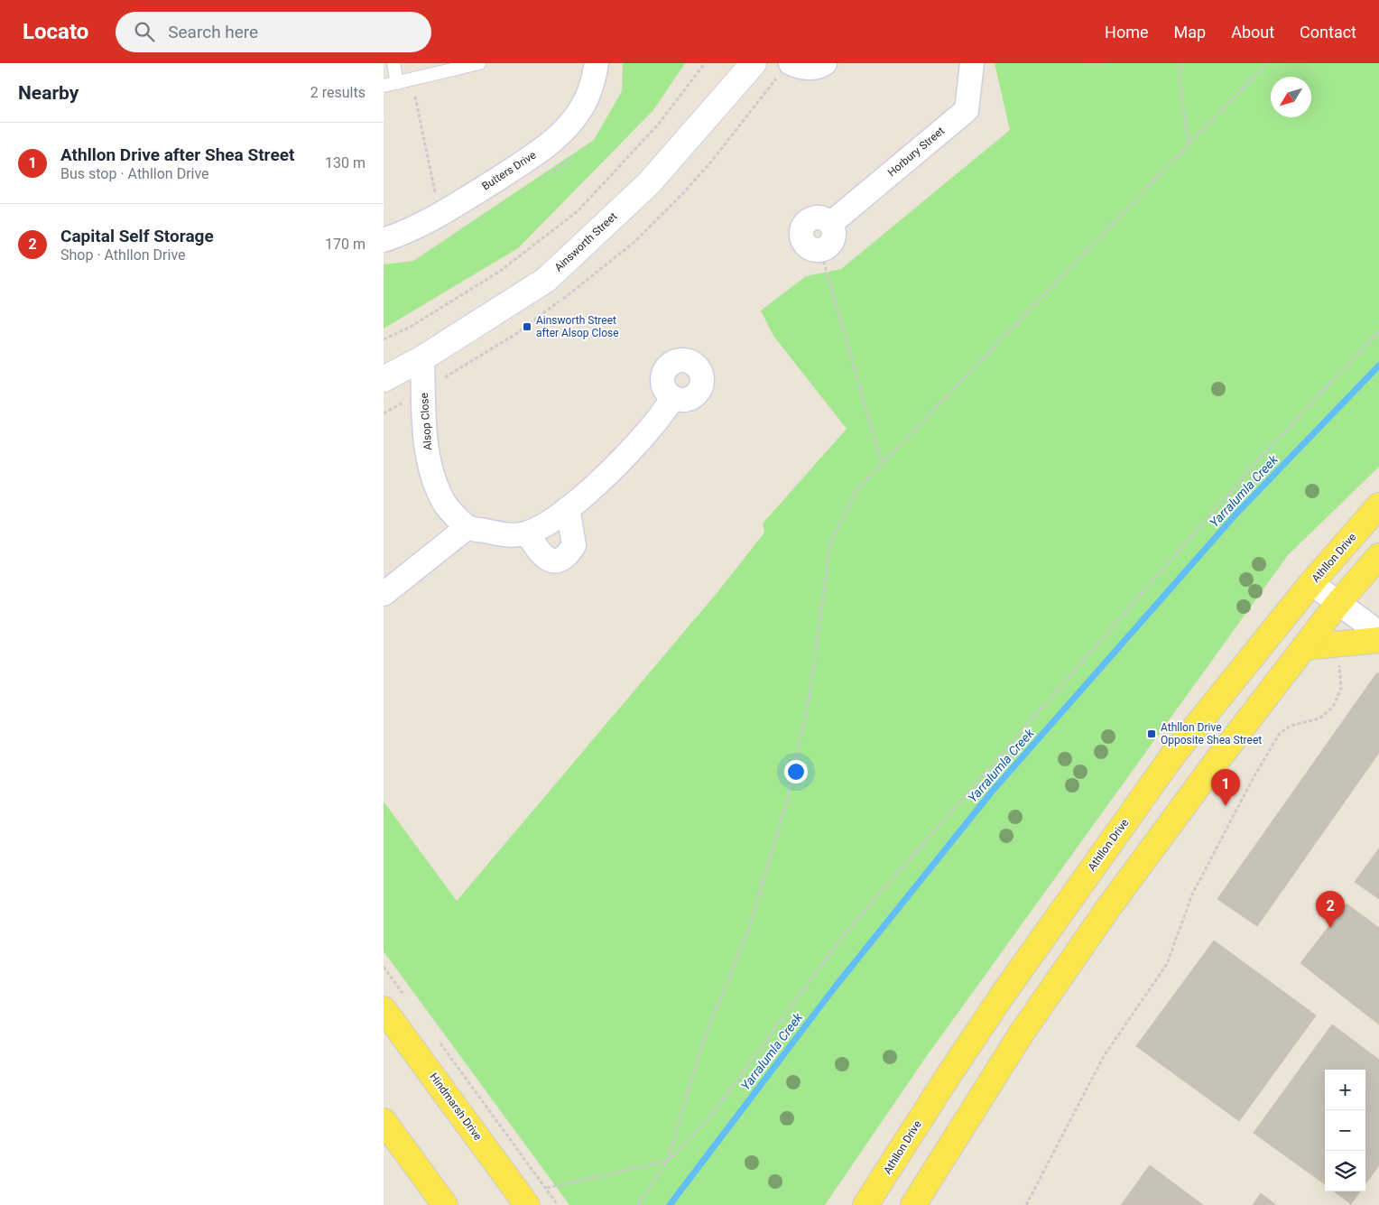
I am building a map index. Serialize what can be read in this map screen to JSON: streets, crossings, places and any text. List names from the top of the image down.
{
  "streets": {
    "main road": ["Athllon Drive", "Hindmarsh Drive"],
    "street": [
      "Horbury Street",
      "Butters Drive",
      "Ainsworth Street",
      "Alsop Close"
    ]
  },
  "crossings": [
    ["Ainsworth Street", "Alsop Close"]
  ],
  "water": ["Yarralumla Creek"],
  "places": {
    "transit": ["Ainsworth Street after Alsop Close", "Athllon Drive Opposite Shea Street"]
  },
  "north": "bottom left",
  "page": {
    "header": "Locato",
    "search": "Search here",
    "nav": [
      "Home",
      "Map",
      "About",
      "Contact"
    ],
    "heading": ["Nearby", "2 results"],
    "list": [
      {
        "mark": "1",
        "name": "Athllon Drive after Shea Street",
        "note": "Bus stop · Athllon Drive",
        "value": "130 m"
      },
      {
        "mark": "2",
        "name": "Capital Self Storage",
        "note": "Shop · Athllon Drive",
        "value": "170 m"
      }
    ],
    "pins": ["1", "2"],
    "map_buttons": ["+", "−"]
  }
}
